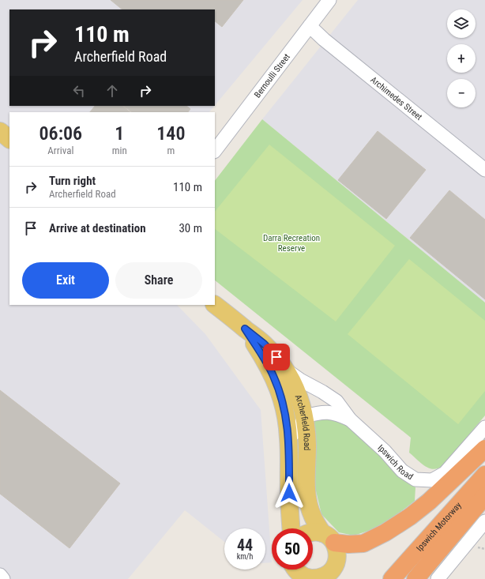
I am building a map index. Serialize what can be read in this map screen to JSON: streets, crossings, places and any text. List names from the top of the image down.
{
  "streets": {
    "highway": ["Ipswich Motorway"],
    "main road": ["Archerfield Road"],
    "street": ["Bernoulli Street", "Archimedes Street", "Ipswich Road"]
  },
  "crossings": [
    ["Bernoulli Street", "Archimedes Street"],
    ["Archerfield Road", "Ipswich Road"]
  ],
  "parks": ["Darra Recreation Reserve"],
  "page": {
    "map_buttons": ["+", "−"],
    "turn": ["110 m", "Archerfield Road"],
    "eta": [
      "06:06",
      "Arrival",
      "1",
      "min",
      "140",
      "m"
    ],
    "list": [
      {
        "name": "Turn right",
        "note": "Archerfield Road",
        "value": "110 m"
      },
      {
        "name": "Arrive at destination",
        "value": "30 m"
      }
    ],
    "buttons": ["Exit", "Share"],
    "speed": "44 km/h",
    "limit": "50"
  }
}
